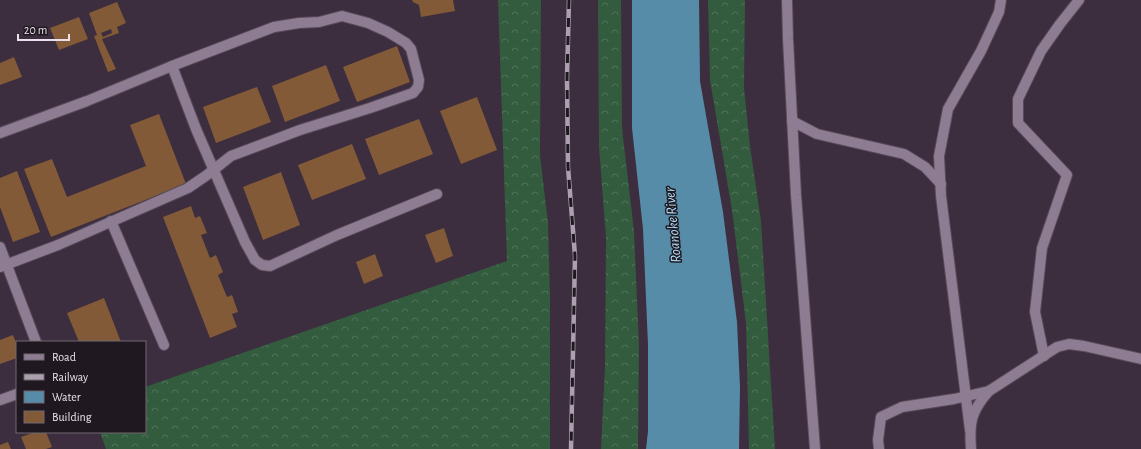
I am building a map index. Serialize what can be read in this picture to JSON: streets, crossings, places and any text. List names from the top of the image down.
{
  "water": ["Roanoke River"],
  "legend": [
    "Road",
    "Railway",
    "Water",
    "Building"
  ],
  "scale_bar": "20 m"
}
